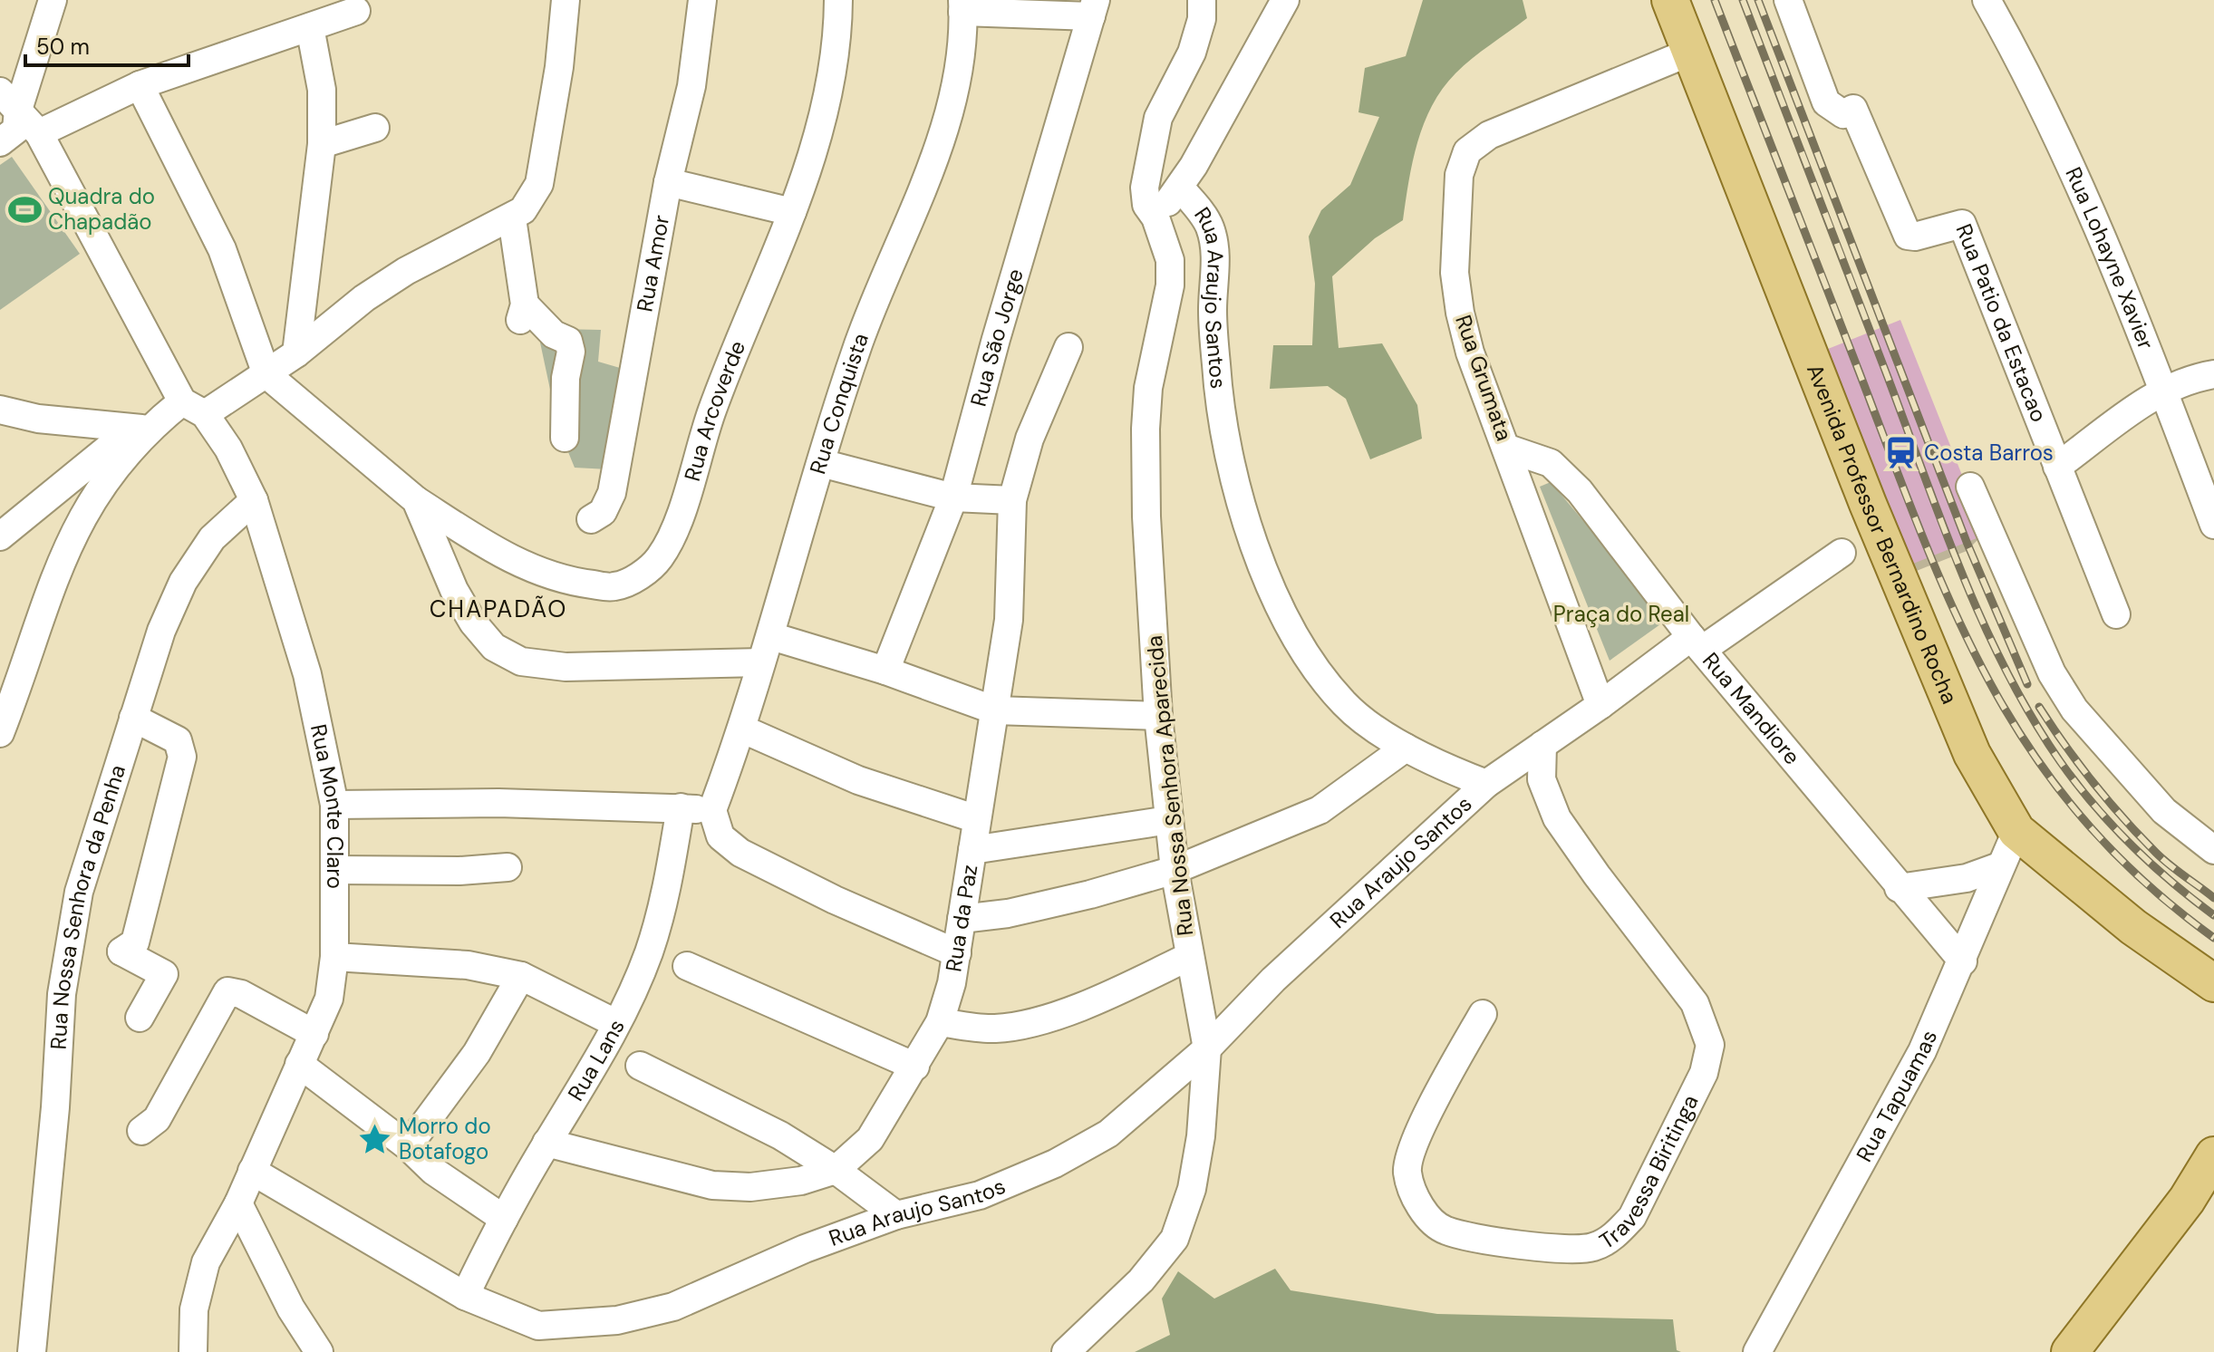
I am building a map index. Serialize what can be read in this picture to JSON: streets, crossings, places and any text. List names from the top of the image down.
{
  "streets": {
    "main road": ["Avenida Professor Bernardino Rocha"],
    "street": [
      "Rua Lohayne Xavier",
      "Rua Amor",
      "Rua Araujo Santos",
      "Rua Patio da Estacao",
      "Rua São Jorge",
      "Rua Grumata",
      "Rua Conquista",
      "Rua Arcoverde",
      "Rua Mandiore",
      "Rua Nossa Senhora Aparecida",
      "Rua Monte Claro",
      "Rua Nossa Senhora da Penha",
      "Rua da Paz",
      "Rua Lans",
      "Rua Tapuamas",
      "Travessa Biritinga"
    ]
  },
  "crossings": [
    ["Rua Araujo Santos", "Rua Grumata"],
    ["Rua Araujo Santos", "Rua Mandiore"],
    ["Rua Araujo Santos", "Rua Nossa Senhora Aparecida"],
    ["Rua Araujo Santos", "Rua Monte Claro"],
    ["Rua Araujo Santos", "Rua Lans"],
    ["Rua Araujo Santos", "Travessa Biritinga"],
    ["Rua Grumata", "Avenida Professor Bernardino Rocha"],
    ["Rua Grumata", "Rua Mandiore"],
    ["Avenida Professor Bernardino Rocha", "Rua Tapuamas"],
    ["Rua Mandiore", "Rua Tapuamas"],
    ["Rua Monte Claro", "Rua Nossa Senhora da Penha"],
    ["Rua da Paz", "Rua Lans"]
  ],
  "districts": ["CHAPADÃO"],
  "parks": ["Praça do Real"],
  "places": {
    "sports": ["Quadra do Chapadão"],
    "station": ["Costa Barros"],
    "place": ["Morro do Botafogo"]
  },
  "scale_bar": "50 m"
}
